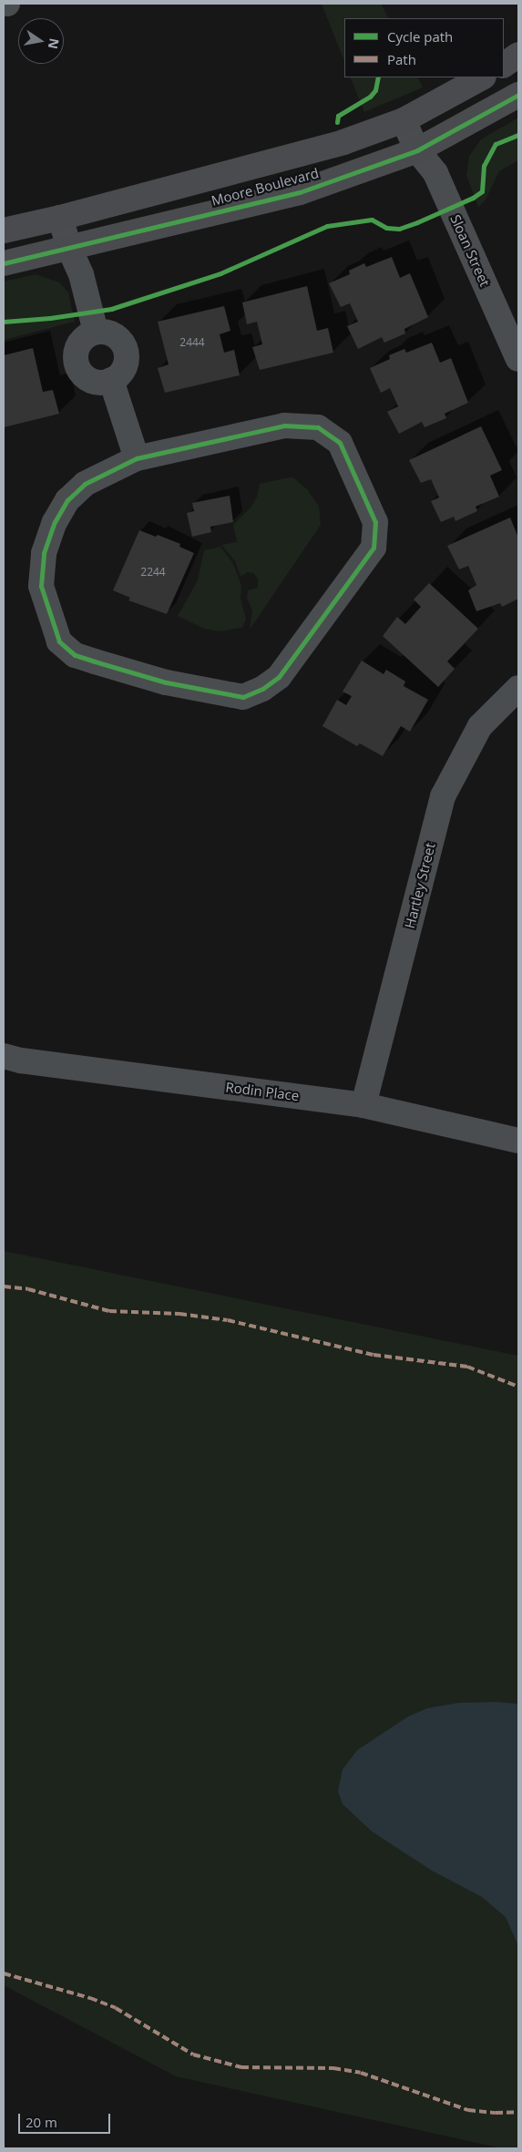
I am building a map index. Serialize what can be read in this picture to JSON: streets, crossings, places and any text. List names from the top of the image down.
{
  "streets": {
    "street": [
      "Moore Boulevard",
      "Sloan Street",
      "Hartley Street",
      "Rodin Place"
    ]
  },
  "crossings": [
    ["Moore Boulevard", "Sloan Street"],
    ["Hartley Street", "Rodin Place"]
  ],
  "house_numbers": ["2444", "2244"],
  "legend": ["Cycle path", "Path"],
  "scale_bar": "20 m",
  "north": "right"
}
